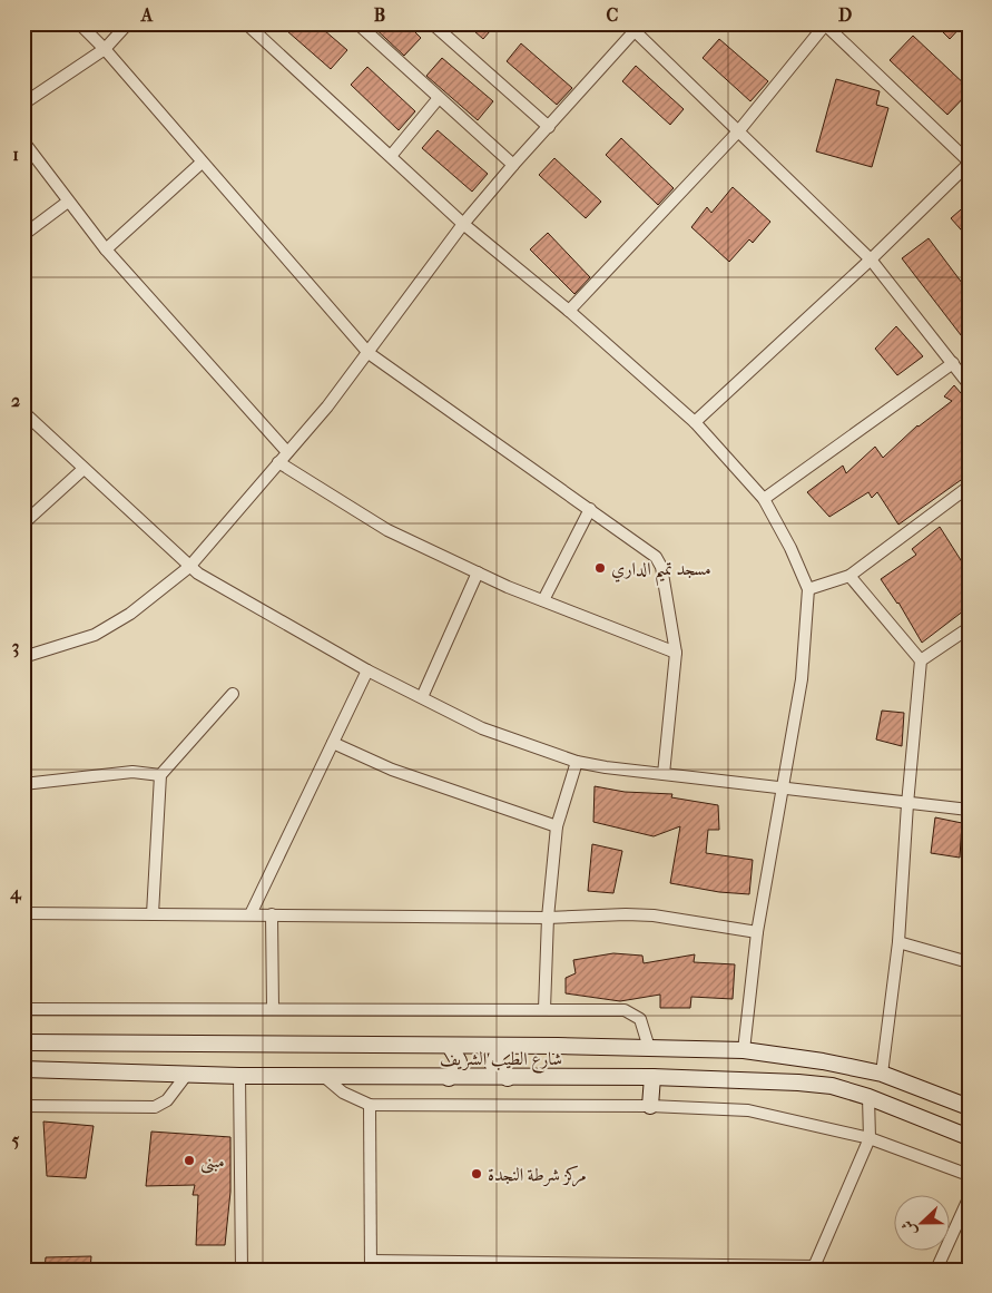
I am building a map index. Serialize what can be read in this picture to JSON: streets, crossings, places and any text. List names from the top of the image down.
{
  "streets": {
    "main road": ["شارع الطيب الشريف"]
  },
  "places": ["مسجد تميم الداري", "مبنى", "مركز شرطة النجدة"],
  "north": "left",
  "grid": {
    "columns": [
      "A",
      "B",
      "C",
      "D"
    ],
    "rows": [
      "1",
      "2",
      "3",
      "4",
      "5"
    ]
  }
}
